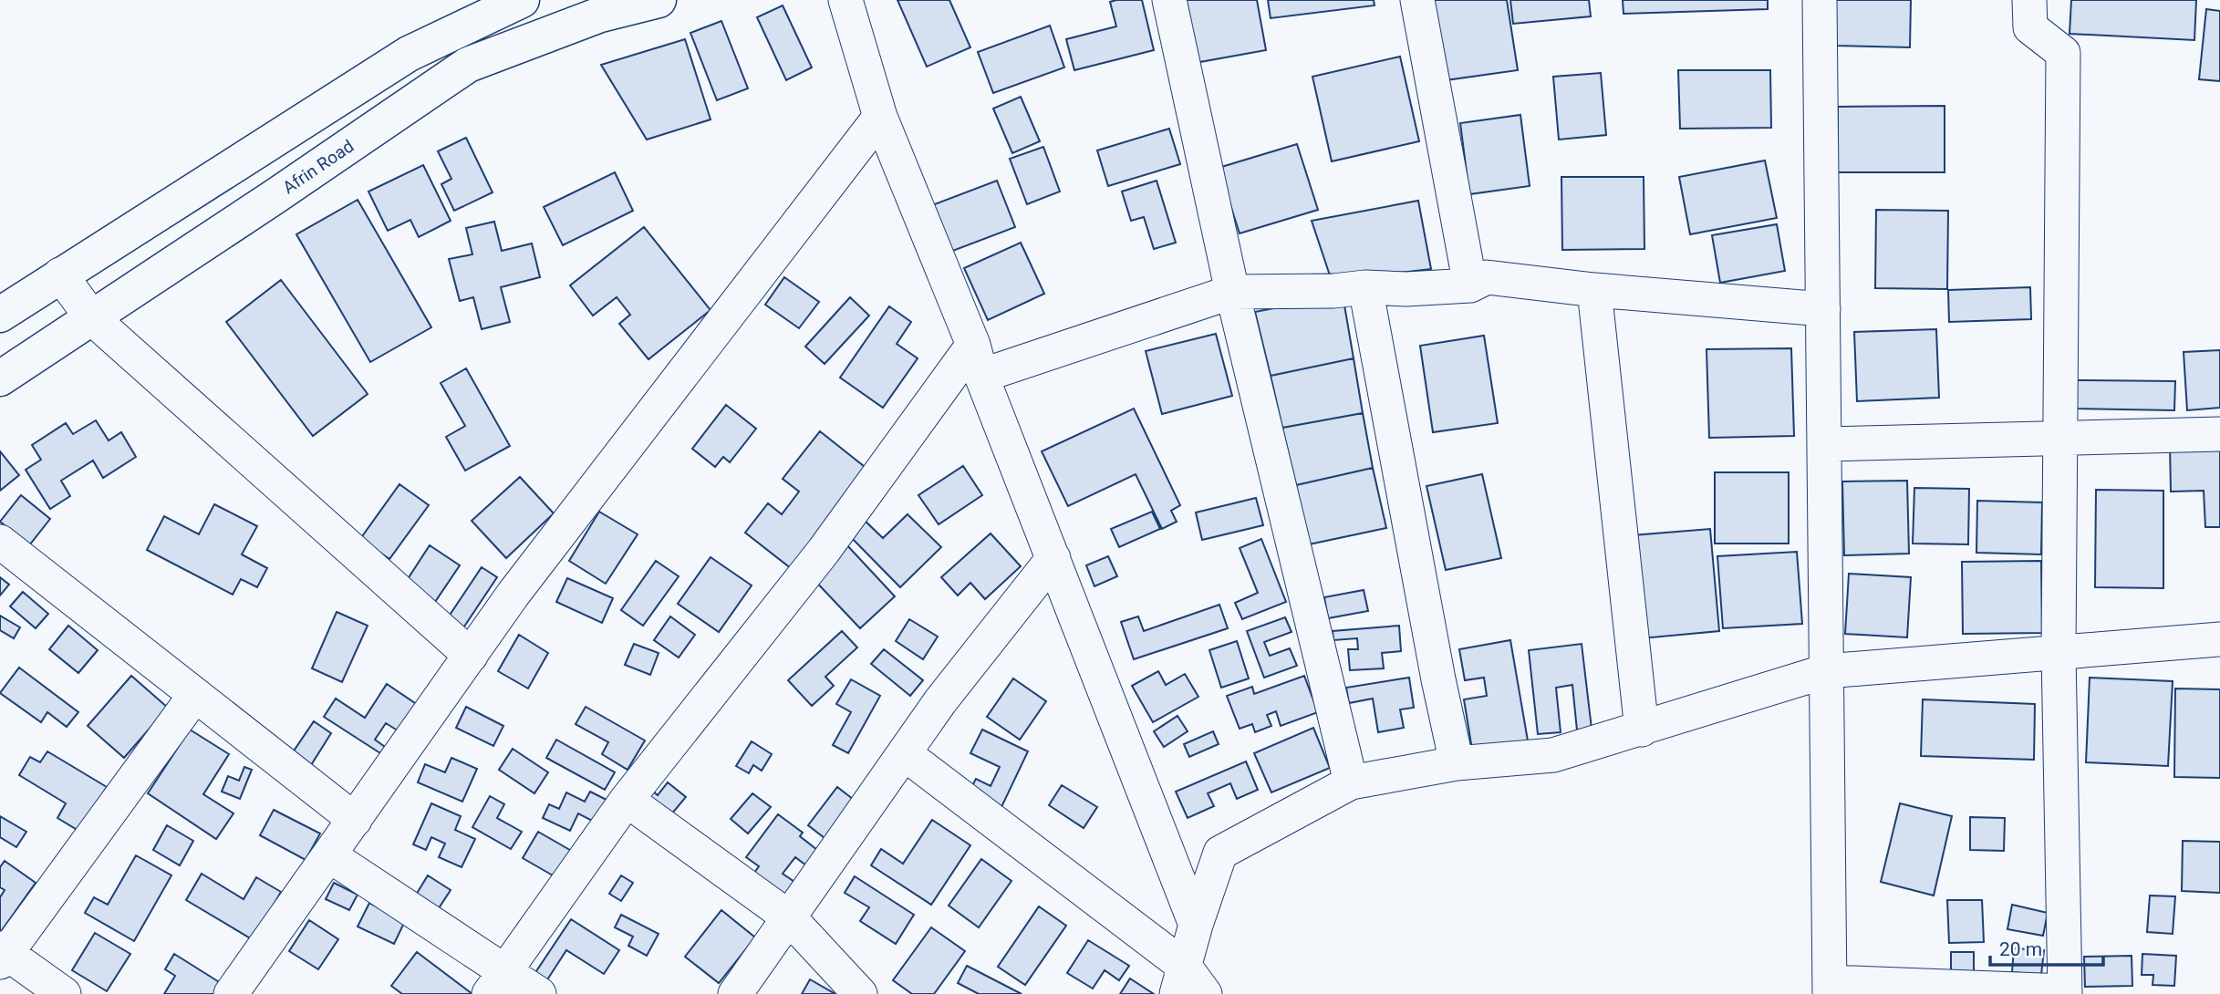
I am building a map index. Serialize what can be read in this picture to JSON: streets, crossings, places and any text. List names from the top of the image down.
{
  "streets": {
    "main road": ["Afrin Road"]
  },
  "scale_bar": "20 m"
}
